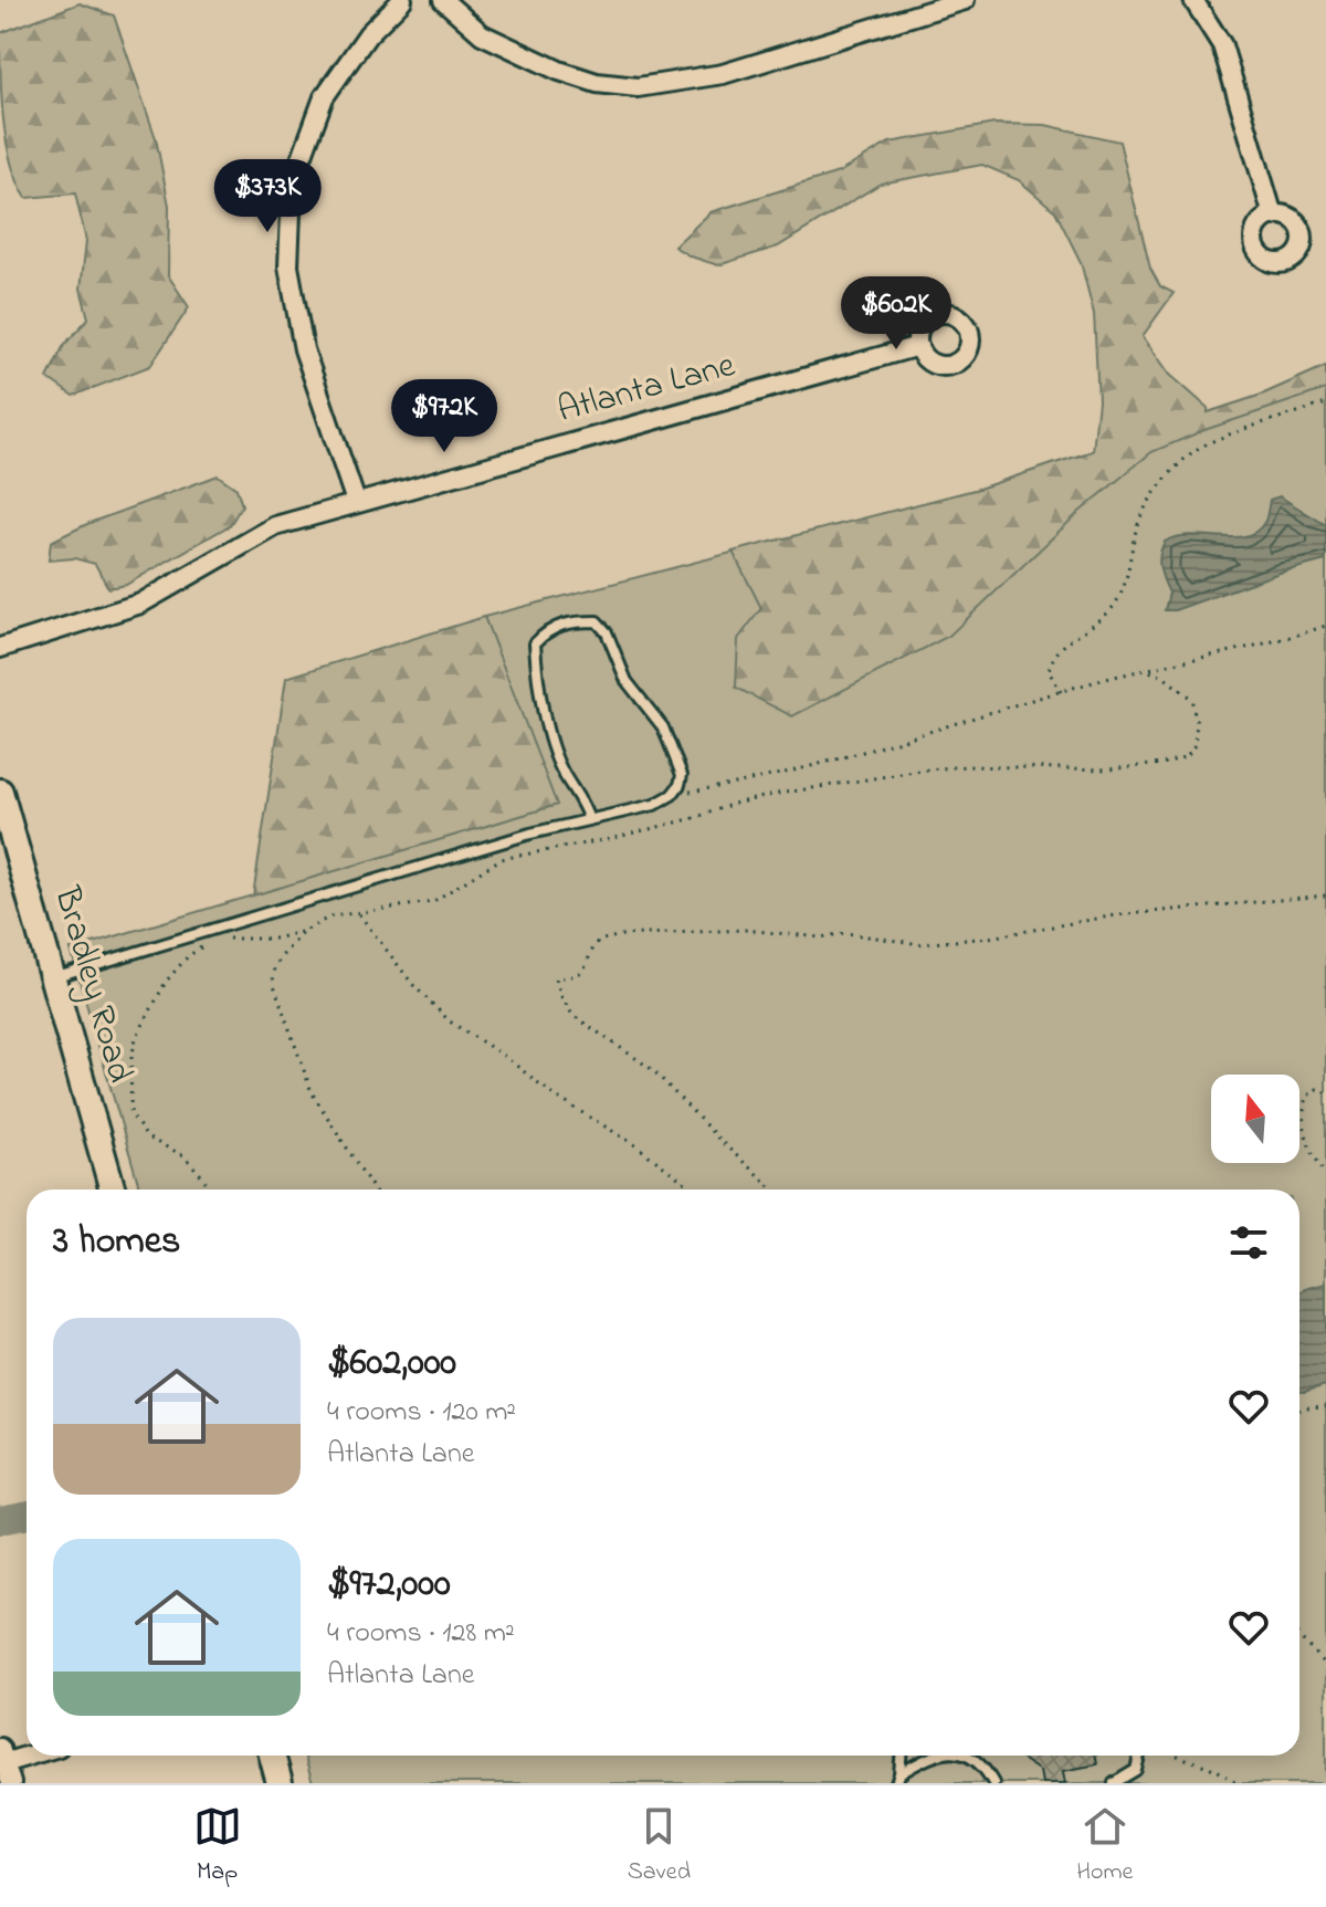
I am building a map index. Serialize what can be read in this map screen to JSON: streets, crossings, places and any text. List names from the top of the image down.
{
  "streets": {
    "street": ["Atlanta Lane", "Bradley Road"]
  },
  "north": "top",
  "page": {
    "price": ["$373K", "$602K", "$972K"],
    "heading": "3 homes",
    "list": [
      {
        "name": "$602,000",
        "note": "4 rooms · 120 m² · Atlanta Lane"
      },
      {
        "name": "$972,000",
        "note": "4 rooms · 128 m² · Atlanta Lane"
      }
    ],
    "tabs": ["Map", "Saved", "Home"]
  }
}
